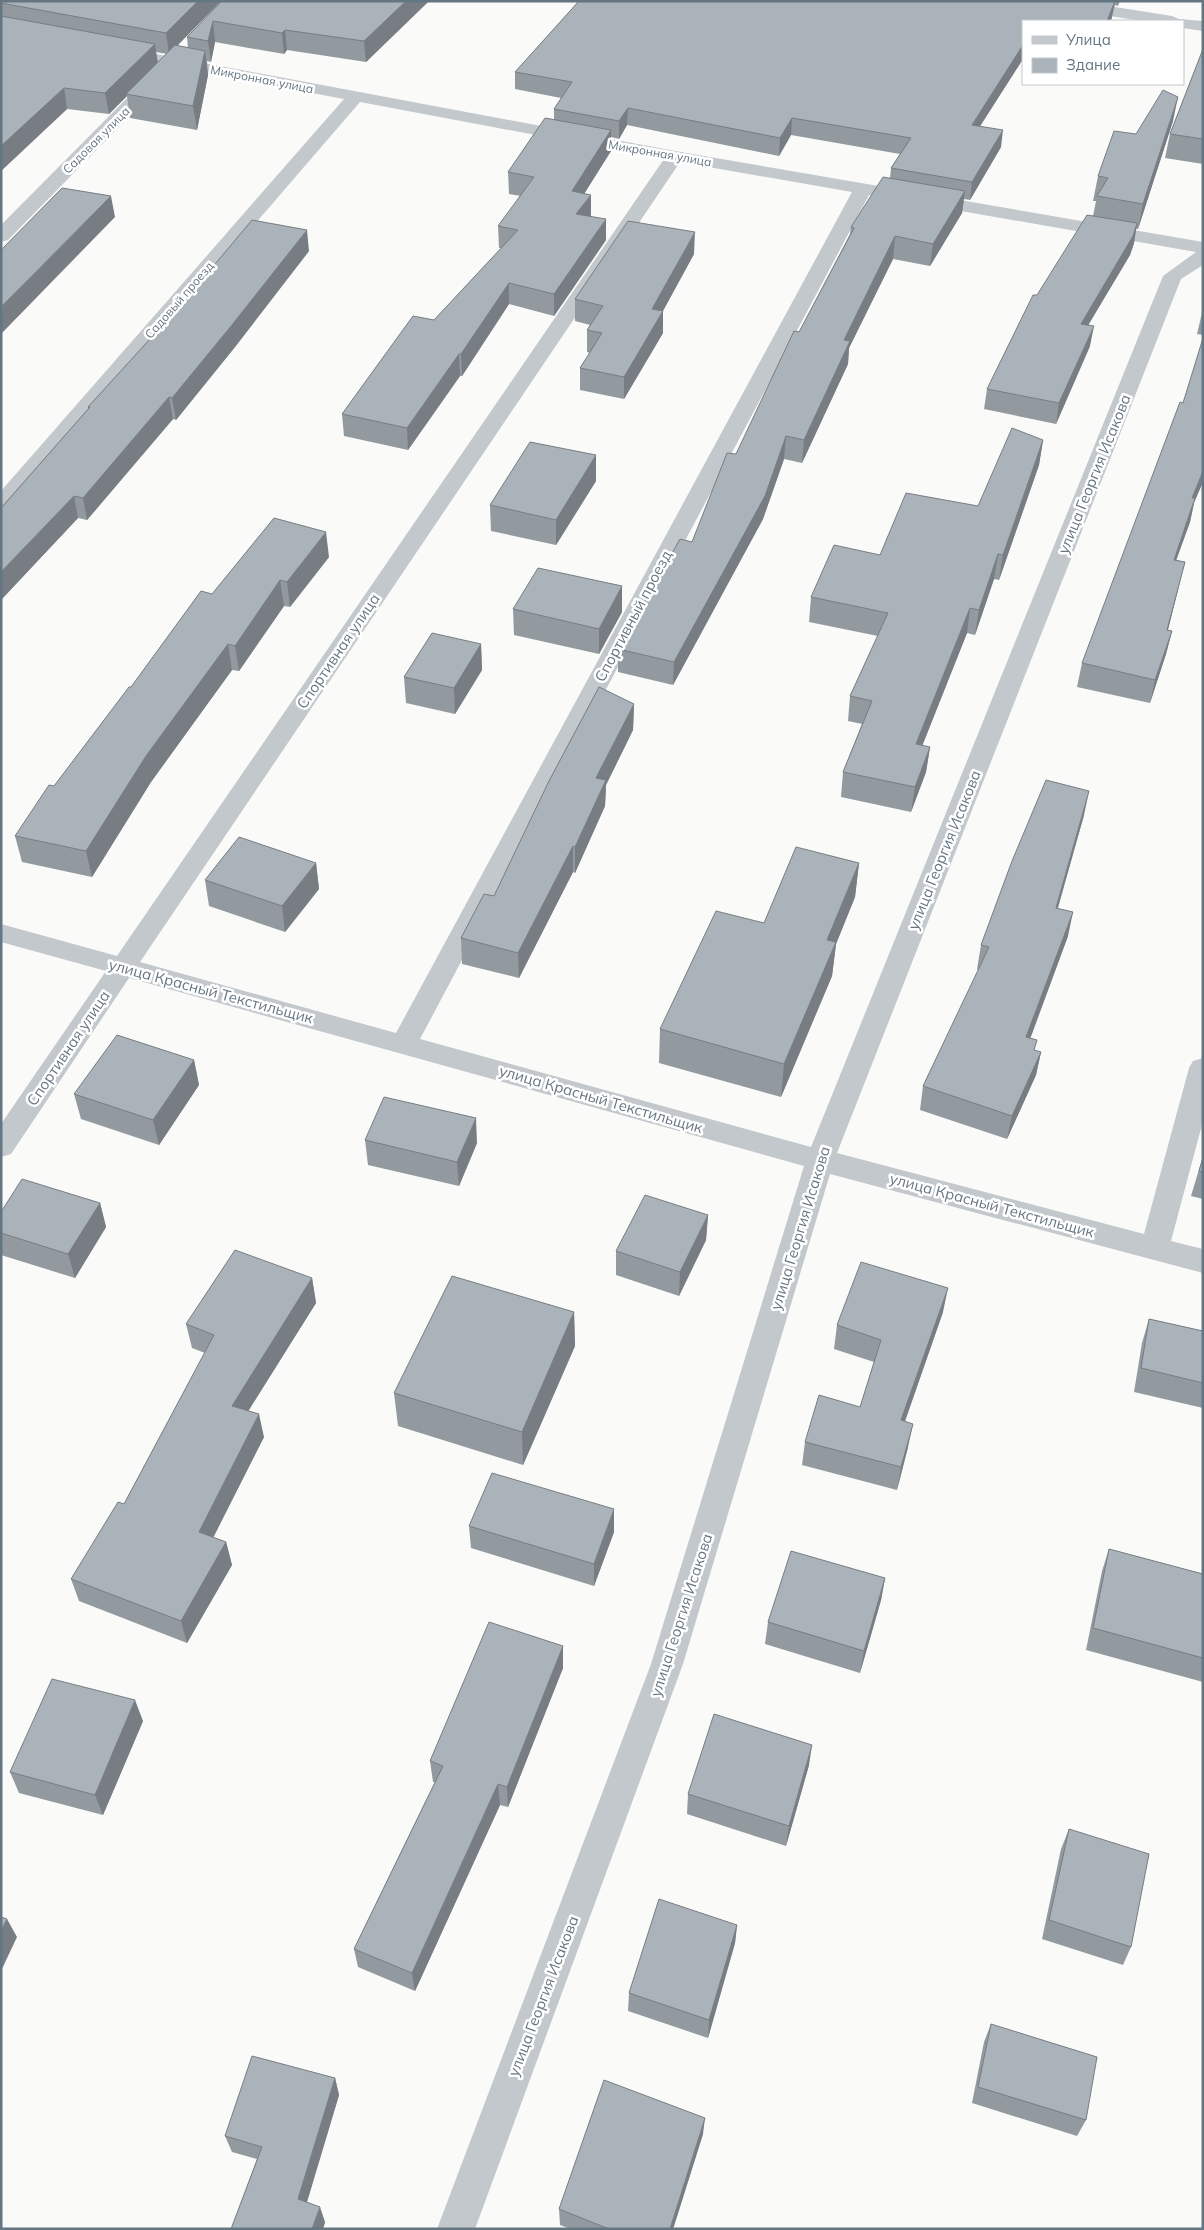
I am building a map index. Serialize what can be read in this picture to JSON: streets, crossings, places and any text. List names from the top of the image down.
{
  "streets": {
    "street": [
      "Микронная улица",
      "Садовая улица",
      "Садовый проезд",
      "улица Георгия Исакова",
      "Спортивный проезд",
      "Спортивная улица",
      "улица Красный Текстильщик"
    ]
  },
  "crossings": [
    ["Микронная улица", "Садовая улица"],
    ["Микронная улица", "Садовый проезд"],
    ["Микронная улица", "Спортивный проезд"],
    ["Микронная улица", "Спортивная улица"],
    ["улица Георгия Исакова", "улица Красный Текстильщик"],
    ["Спортивный проезд", "улица Красный Текстильщик"],
    ["Спортивная улица", "улица Красный Текстильщик"]
  ],
  "legend": ["Улица", "Здание"]
}
